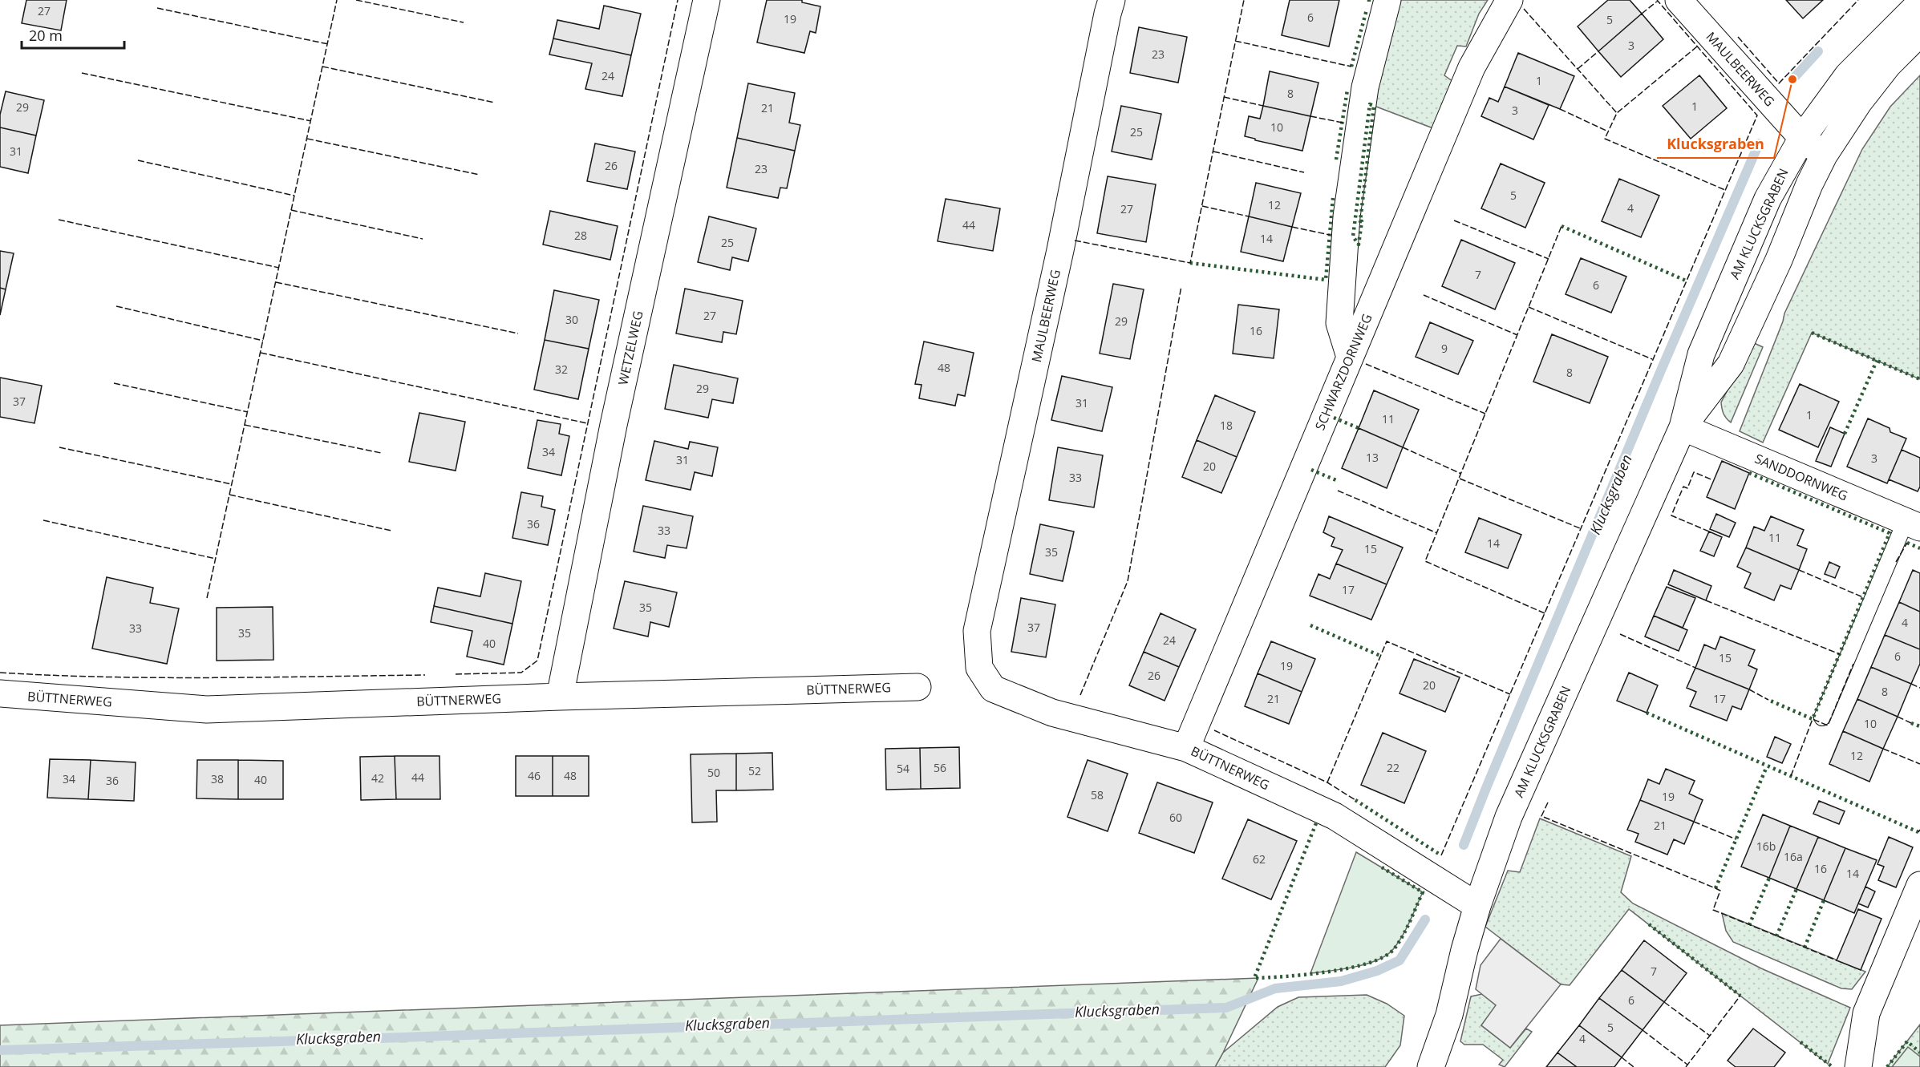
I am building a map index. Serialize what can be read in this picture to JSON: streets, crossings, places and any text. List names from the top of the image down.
{
  "streets": {
    "street": [
      "MAULBEERWEG",
      "AM KLUCKSGRABEN",
      "WETZELWEG",
      "SCHWARZDORNWEG",
      "SANDDORNWEG",
      "BÜTTNERWEG"
    ]
  },
  "crossings": [
    ["MAULBEERWEG", "AM KLUCKSGRABEN"],
    ["MAULBEERWEG", "BÜTTNERWEG"],
    ["AM KLUCKSGRABEN", "SANDDORNWEG"],
    ["AM KLUCKSGRABEN", "BÜTTNERWEG"],
    ["WETZELWEG", "BÜTTNERWEG"],
    ["SCHWARZDORNWEG", "BÜTTNERWEG"]
  ],
  "water": ["Klucksgraben"],
  "places": ["Klucksgraben"],
  "house_numbers": [
    "27",
    "6",
    "19",
    "5",
    "3",
    "23",
    "24",
    "1",
    "8",
    "1",
    "29",
    "21",
    "3",
    "10",
    "25",
    "31",
    "26",
    "23",
    "5",
    "12",
    "4",
    "27",
    "44",
    "28",
    "14",
    "25",
    "7",
    "6",
    "27",
    "30",
    "29",
    "16",
    "9",
    "48",
    "32",
    "8",
    "29",
    "37",
    "31",
    "1",
    "11",
    "18",
    "34",
    "13",
    "3",
    "31",
    "20",
    "33",
    "36",
    "33",
    "11",
    "14",
    "15",
    "35",
    "17",
    "35",
    "4",
    "37",
    "33",
    "35",
    "24",
    "40",
    "6",
    "15",
    "19",
    "26",
    "20",
    "8",
    "21",
    "17",
    "10",
    "12",
    "56",
    "22",
    "54",
    "52",
    "50",
    "46",
    "48",
    "44",
    "42",
    "34",
    "38",
    "40",
    "36",
    "58",
    "19",
    "60",
    "21",
    "16b",
    "16a",
    "62",
    "16",
    "14",
    "7",
    "6",
    "5",
    "4"
  ],
  "scale_bar": "20 m"
}
